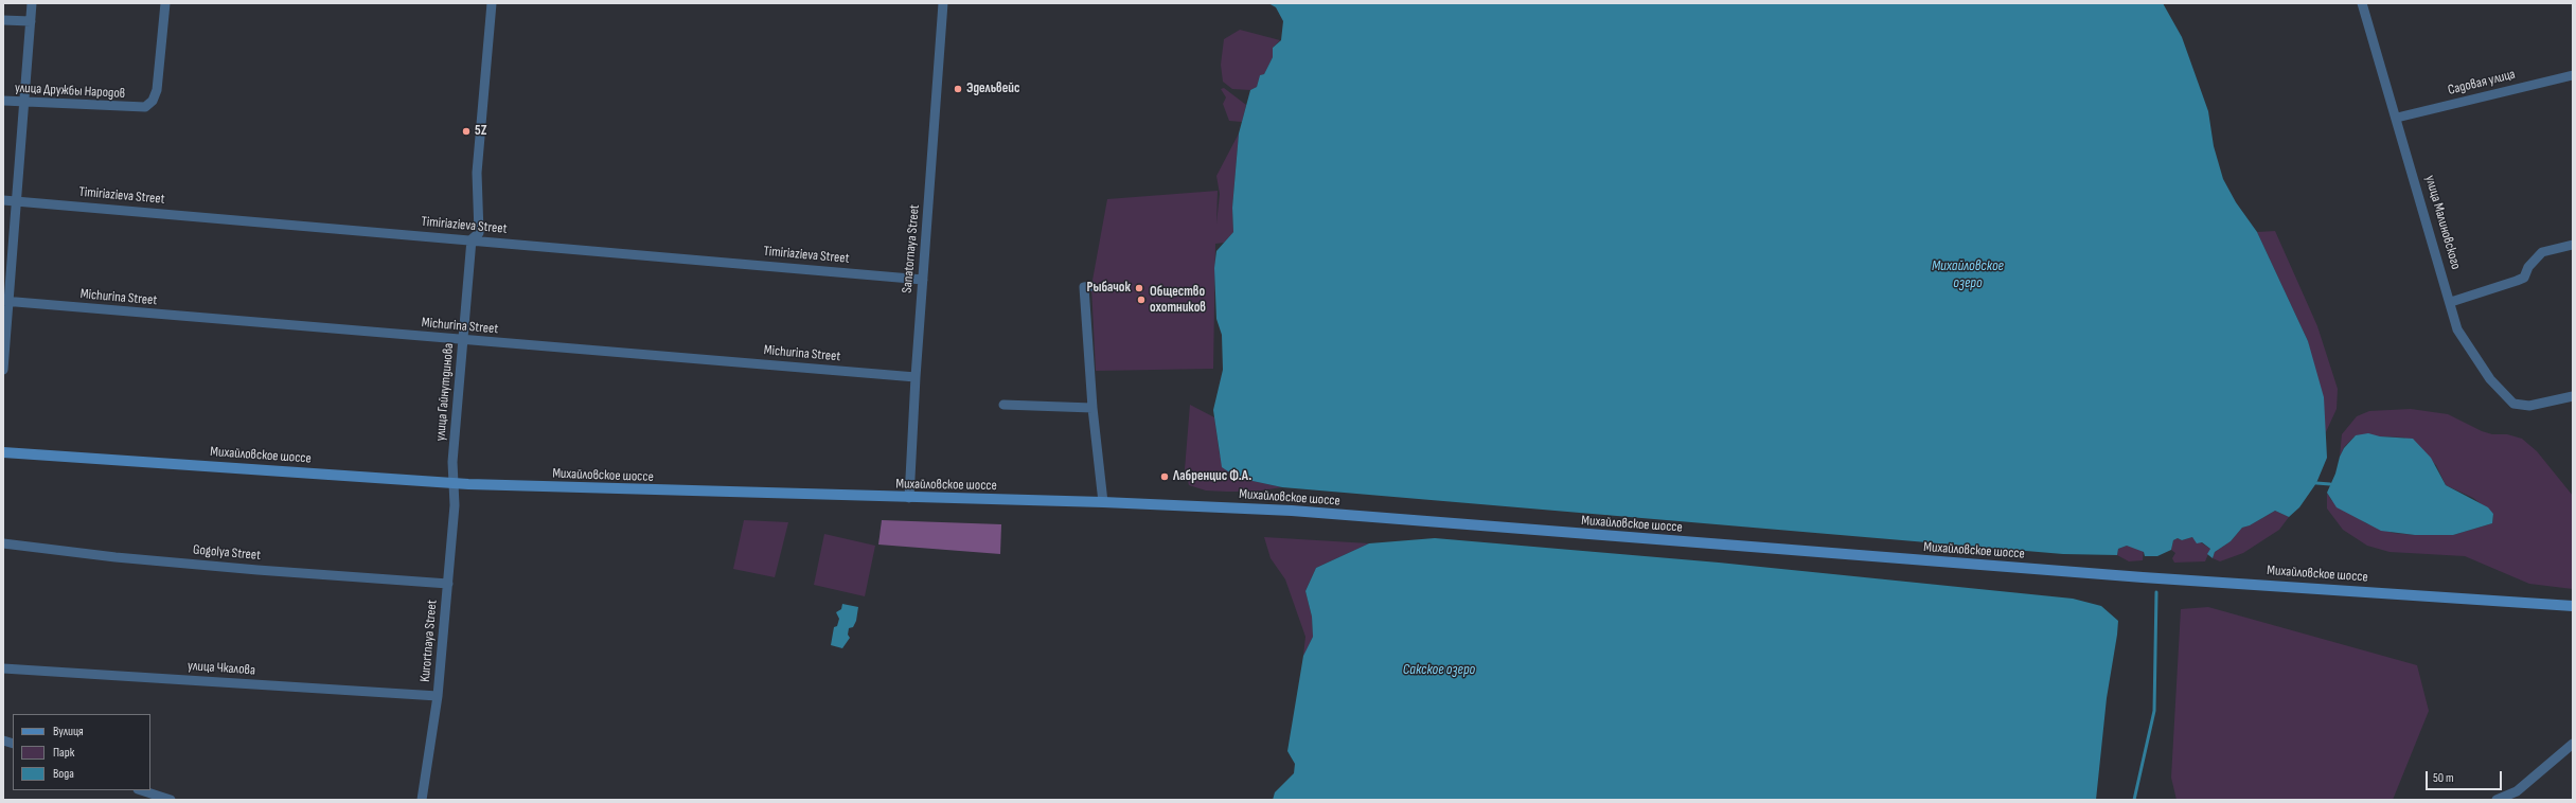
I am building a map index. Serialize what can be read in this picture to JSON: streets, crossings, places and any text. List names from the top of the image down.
{
  "streets": {
    "main road": ["Михайловское шоссе"],
    "street": [
      "Садовая улица",
      "улица Дружбы Народов",
      "Timiriazieva Street",
      "улица Малиновского",
      "Sanatornaya Street",
      "Michurina Street",
      "улица Гайнутдинова",
      "Gogolya Street",
      "Kurortnaya Street",
      "улица Чкалова"
    ]
  },
  "crossings": [
    ["Садовая улица", "улица Малиновского"],
    ["Timiriazieva Street", "Sanatornaya Street"],
    ["Timiriazieva Street", "улица Гайнутдинова"],
    ["Sanatornaya Street", "Michurina Street"],
    ["Sanatornaya Street", "Михайловское шоссе"],
    ["Michurina Street", "улица Гайнутдинова"],
    ["улица Гайнутдинова", "Михайловское шоссе"],
    ["улица Гайнутдинова", "Kurortnaya Street"],
    ["Михайловское шоссе", "Kurortnaya Street"],
    ["Gogolya Street", "Kurortnaya Street"],
    ["Kurortnaya Street", "улица Чкалова"]
  ],
  "water": ["Михайловское озеро", "Сакское озеро"],
  "places": [
    "Эдельвейс",
    "5Z",
    "Рыбачок",
    "Общество охотников",
    "Лабренцис Ф.А."
  ],
  "legend": ["Вулиця", "Парк", "Вода"],
  "scale_bar": "50 m"
}
